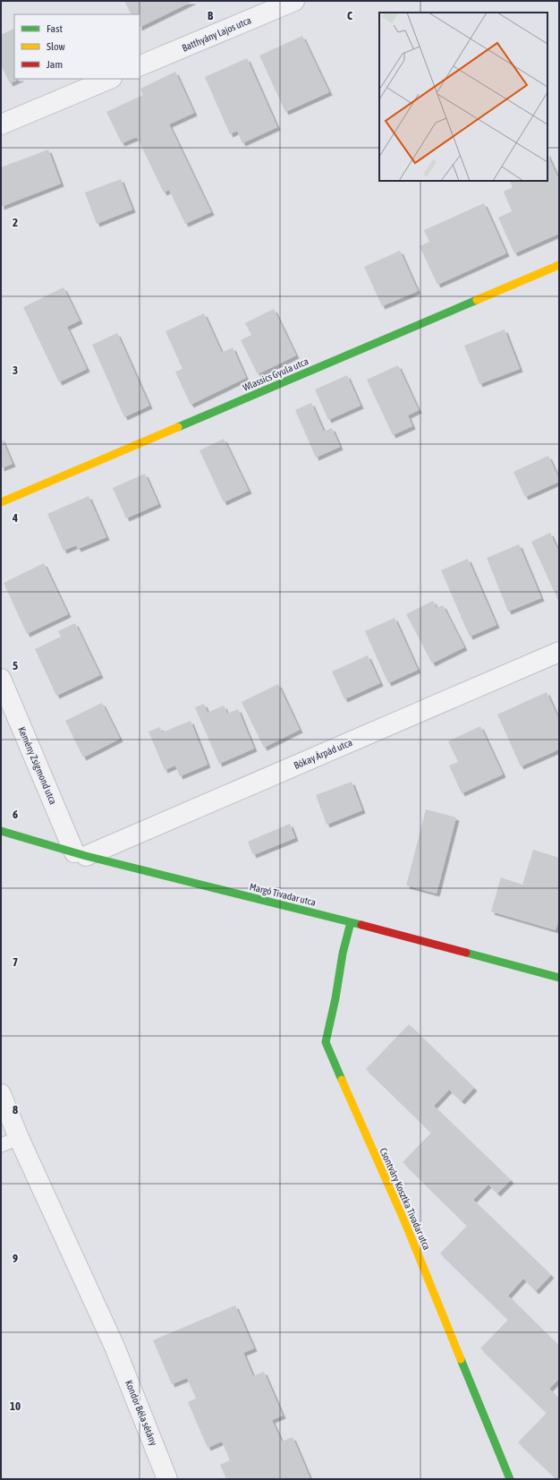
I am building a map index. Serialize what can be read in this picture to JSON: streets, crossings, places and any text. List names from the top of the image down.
{
  "streets": {
    "street": [
      "Batthyány Lajos utca",
      "Wlassics Gyula utca",
      "Bókay Árpád utca",
      "Kemény Zsigmond utca",
      "Margó Tivadar utca",
      "Csontváry Kosztka Tivadar utca",
      "Kondor Béla sétány"
    ]
  },
  "crossings": [
    ["Bókay Árpád utca", "Kemény Zsigmond utca"],
    ["Bókay Árpád utca", "Margó Tivadar utca"],
    ["Kemény Zsigmond utca", "Margó Tivadar utca"],
    ["Margó Tivadar utca", "Csontváry Kosztka Tivadar utca"]
  ],
  "legend": ["Fast", "Slow", "Jam"],
  "grid": {
    "columns": ["B", "C"],
    "rows": [
      "2",
      "3",
      "4",
      "5",
      "6",
      "7",
      "8",
      "9",
      "10"
    ]
  }
}
